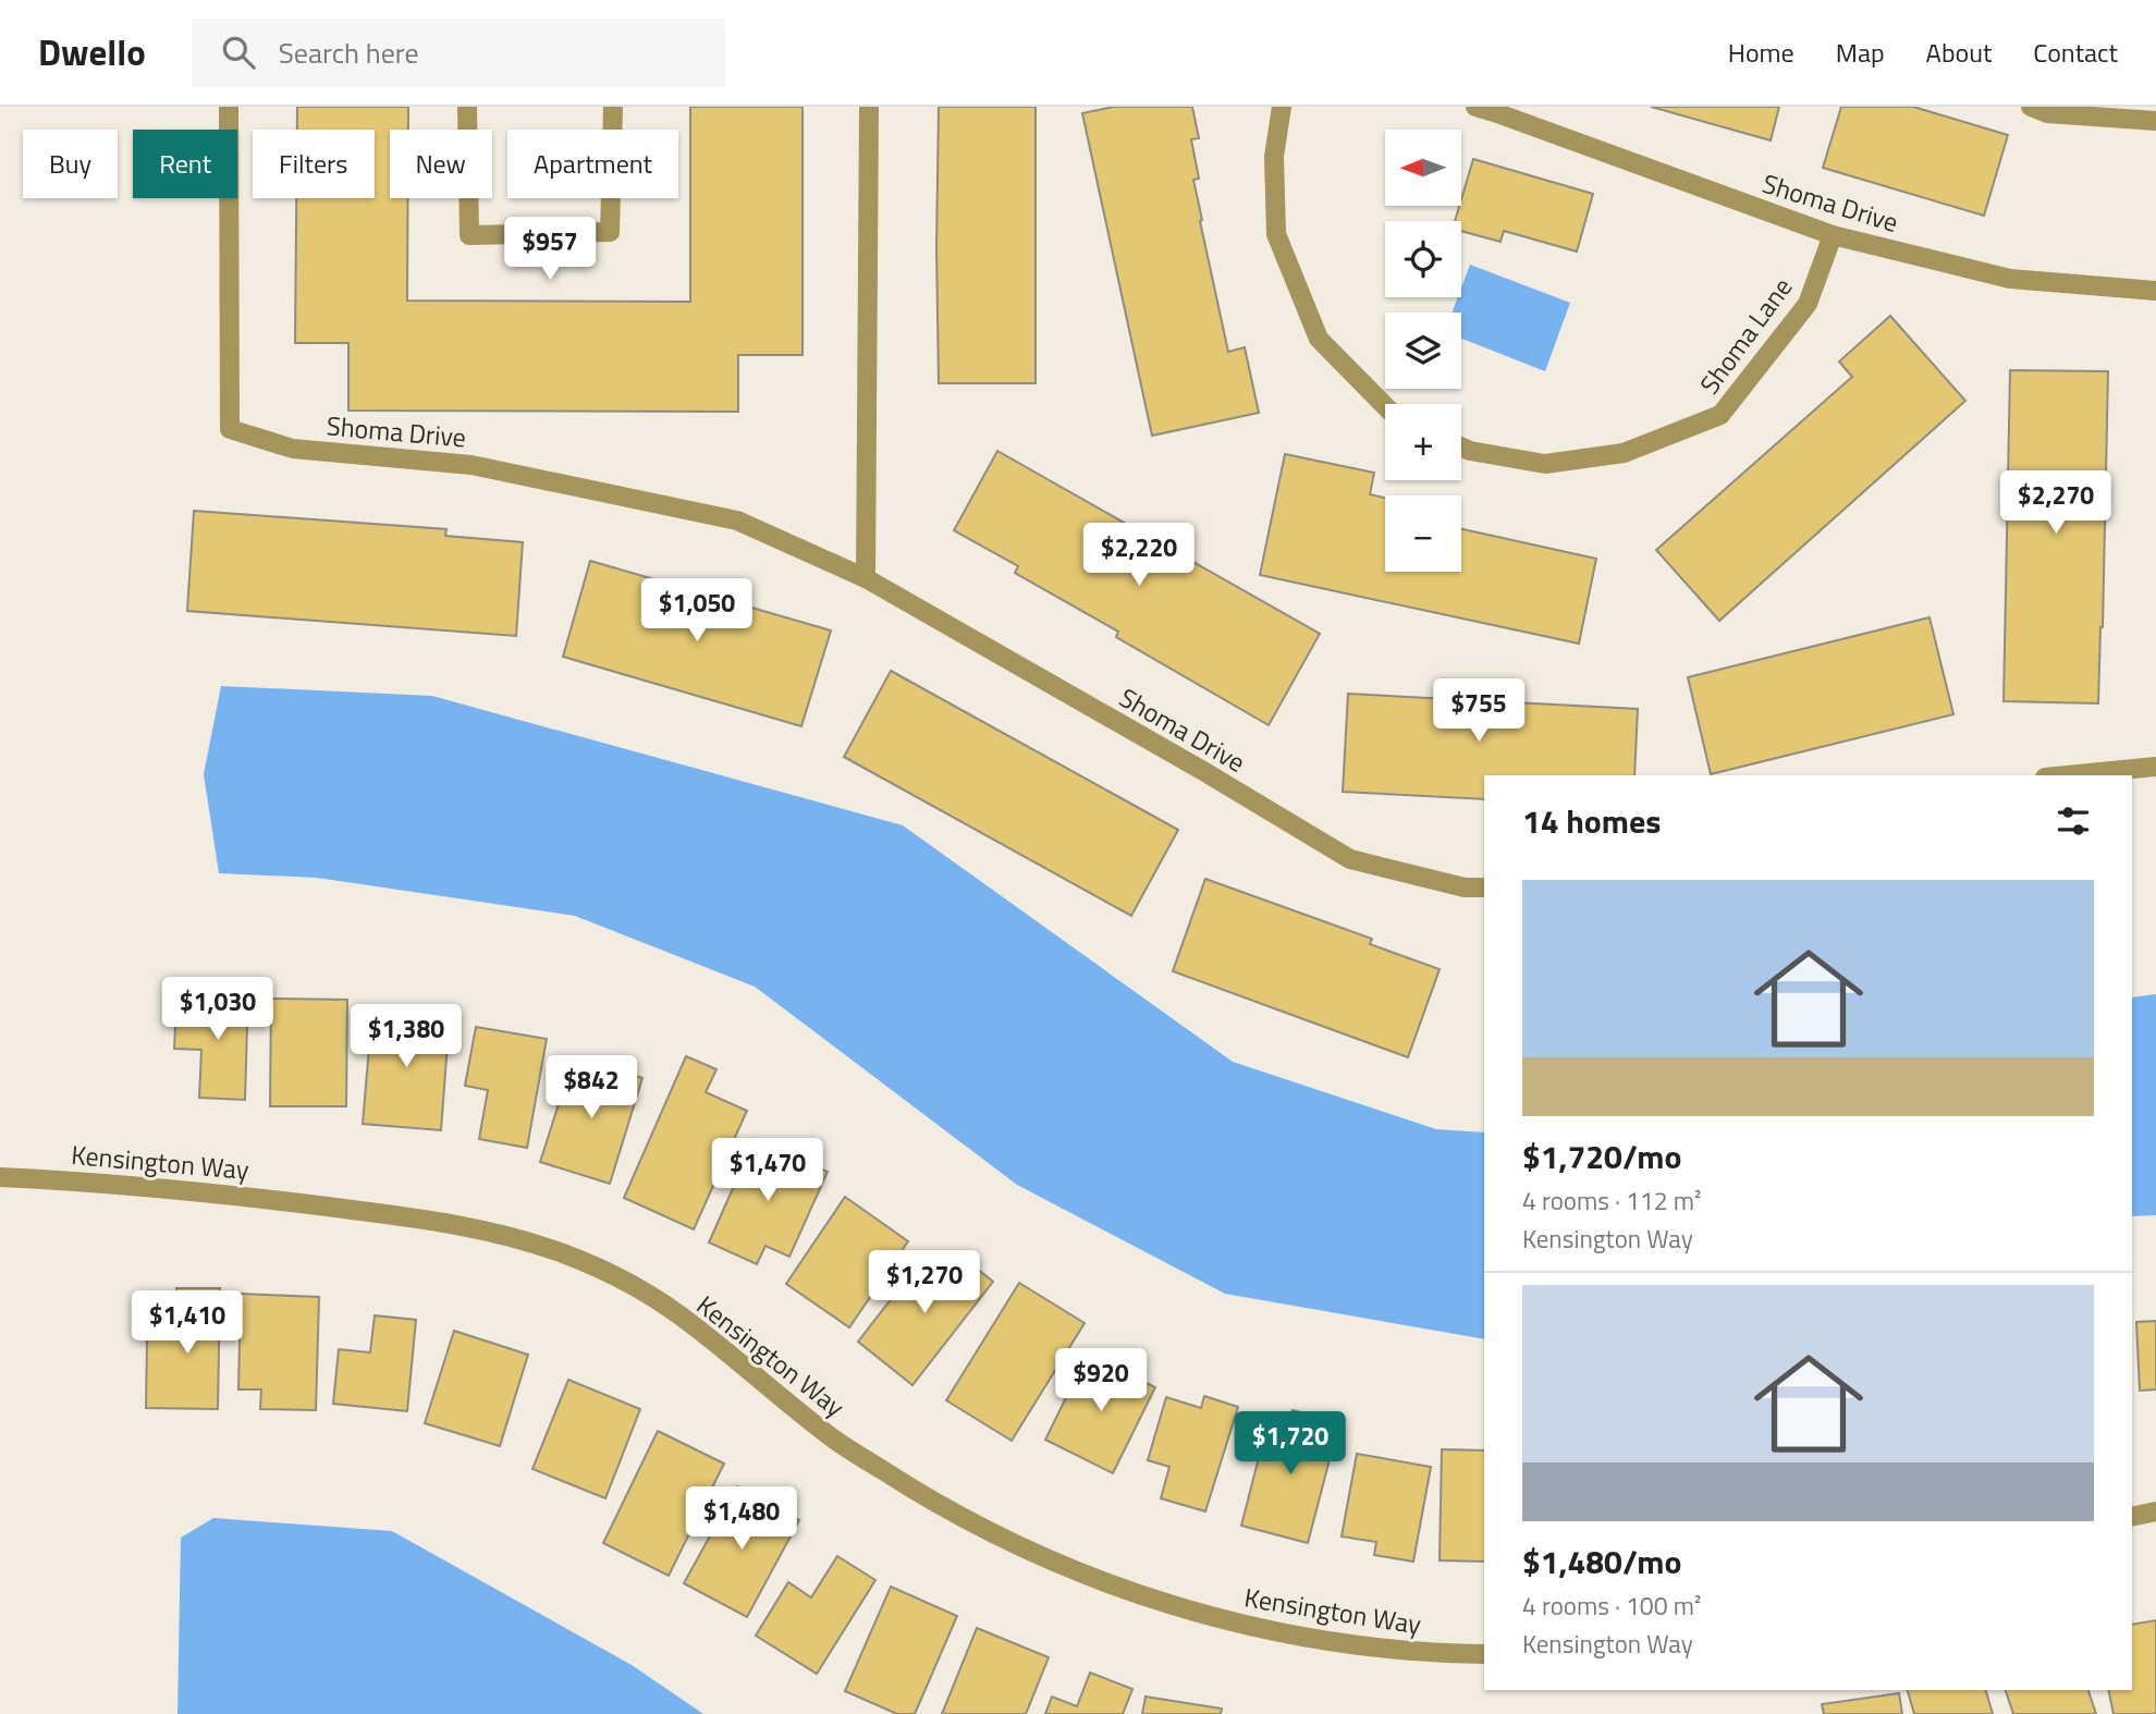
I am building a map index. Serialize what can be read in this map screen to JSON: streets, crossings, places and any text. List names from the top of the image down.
{
  "streets": {
    "street": ["Shoma Drive", "Shoma Lane", "Kensington Way"]
  },
  "crossings": [
    ["Shoma Drive", "Shoma Lane"]
  ],
  "north": "left",
  "page": {
    "header": "Dwello",
    "search": "Search here",
    "nav": [
      "Home",
      "Map",
      "About",
      "Contact"
    ],
    "map_buttons": ["+", "−"],
    "chip": [
      "Buy",
      "Rent",
      "Filters",
      "New",
      "Apartment"
    ],
    "price": [
      "$957",
      "$2,270",
      "$2,220",
      "$1,050",
      "$755",
      "$1,030",
      "$1,380",
      "$842",
      "$1,470",
      "$1,270",
      "$1,410",
      "$920",
      "$1,720",
      "$1,480"
    ],
    "heading": "14 homes",
    "list": [
      {
        "name": "$1,720/mo",
        "note": "4 rooms · 112 m² · Kensington Way"
      },
      {
        "name": "$1,480/mo",
        "note": "4 rooms · 100 m² · Kensington Way"
      }
    ]
  }
}
